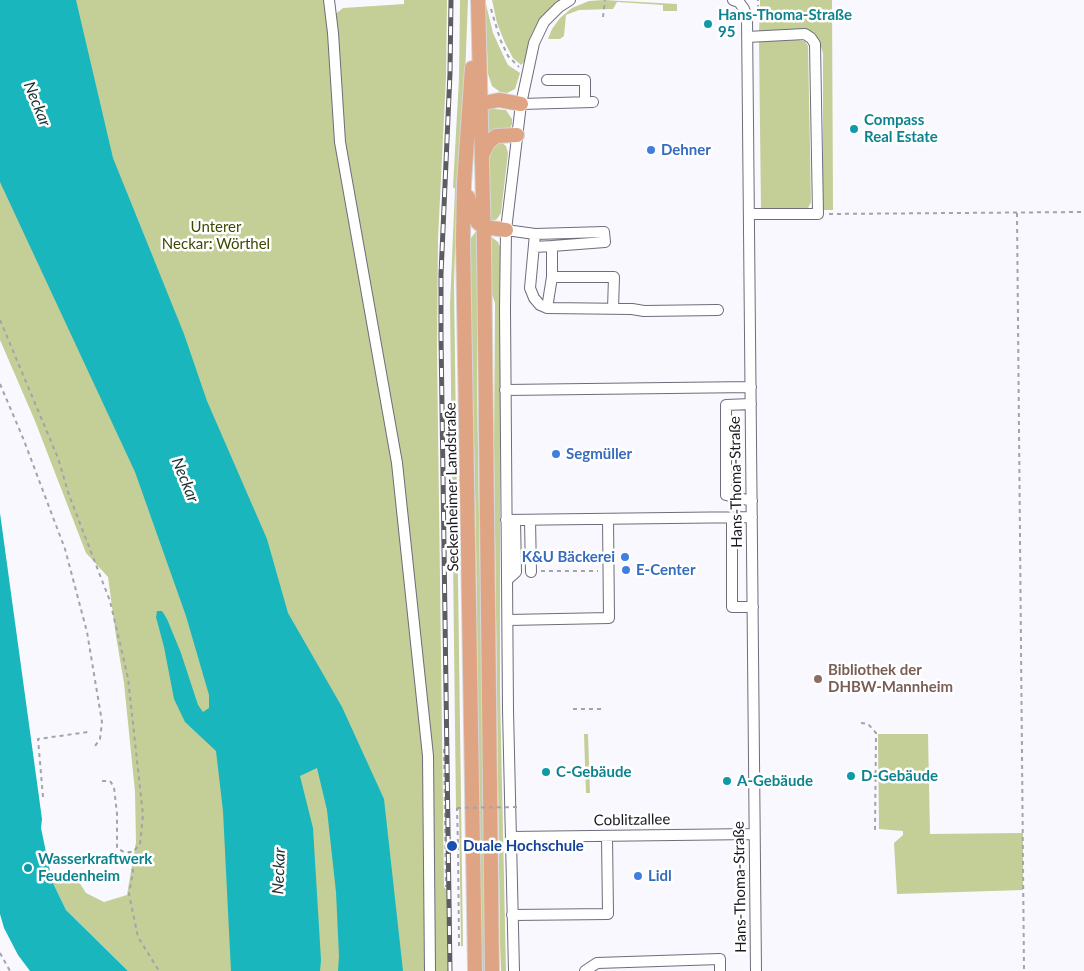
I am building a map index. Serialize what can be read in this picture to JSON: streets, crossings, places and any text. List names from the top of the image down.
{
  "streets": {
    "main road": ["Seckenheimer Landstraße"],
    "street": ["Hans-Thoma-Straße", "Coblitzallee"]
  },
  "crossings": [
    ["Hans-Thoma-Straße", "Coblitzallee"]
  ],
  "water": ["Neckar"],
  "parks": ["Unterer Neckar: Wörthel"],
  "places": [
    "Hans-Thoma-Straße 95",
    "Compass Real Estate",
    "Dehner",
    "Segmüller",
    "K&U Bäckerei",
    "E-Center",
    "Bibliothek der DHBW-Mannheim",
    "C-Gebäude",
    "D-Gebäude",
    "A-Gebäude",
    "Duale Hochschule",
    "Wasserkraftwerk Feudenheim",
    "Lidl"
  ]
}
